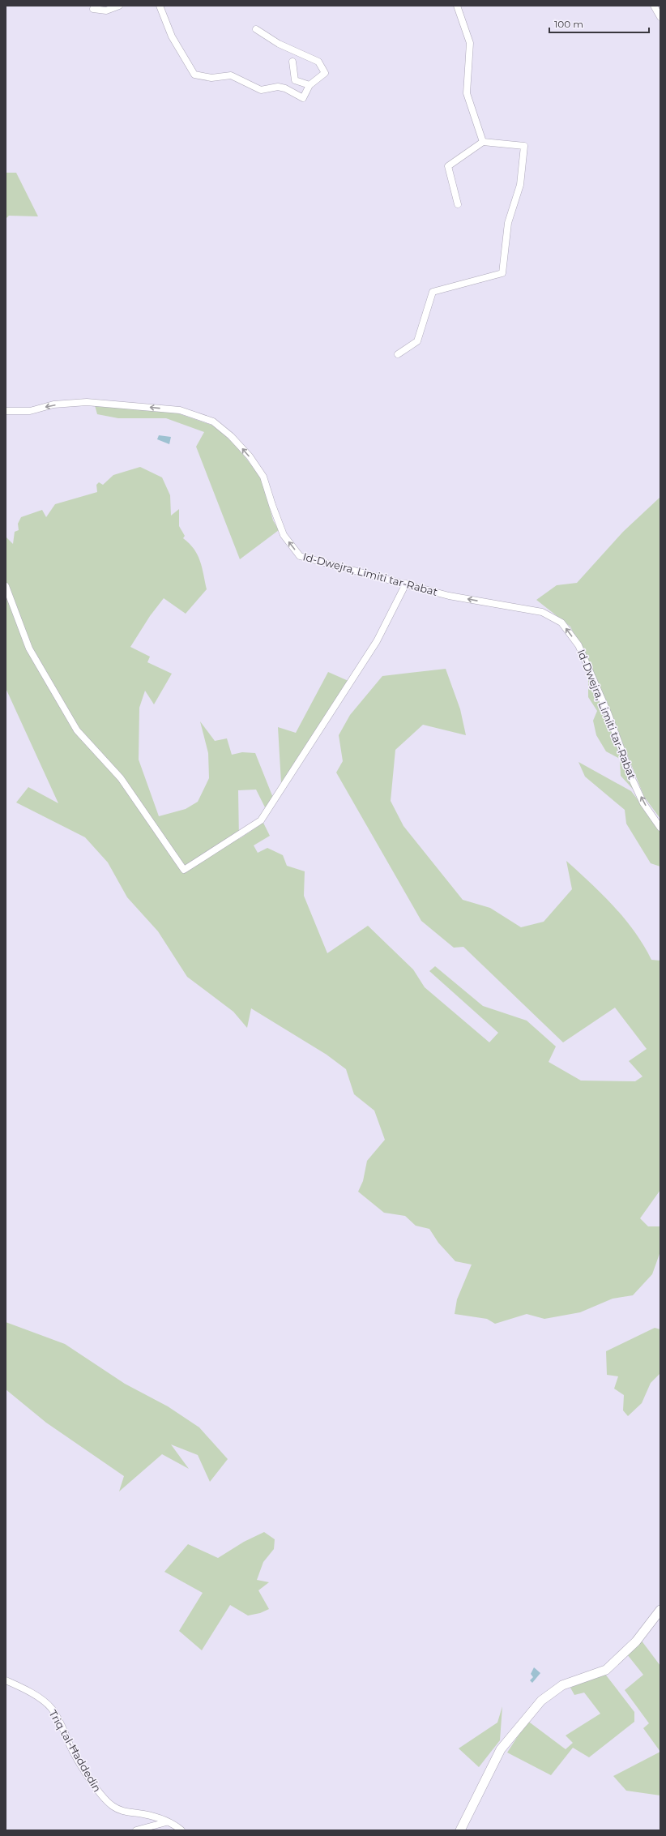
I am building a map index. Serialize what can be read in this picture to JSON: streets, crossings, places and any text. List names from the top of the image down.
{
  "streets": {
    "street": ["Id-Dwejra, Limiti tar-Rabat", "Triq tal-Ħaddedin"]
  },
  "one_way": ["Id-Dwejra, Limiti tar-Rabat"],
  "scale_bar": "100 m"
}
